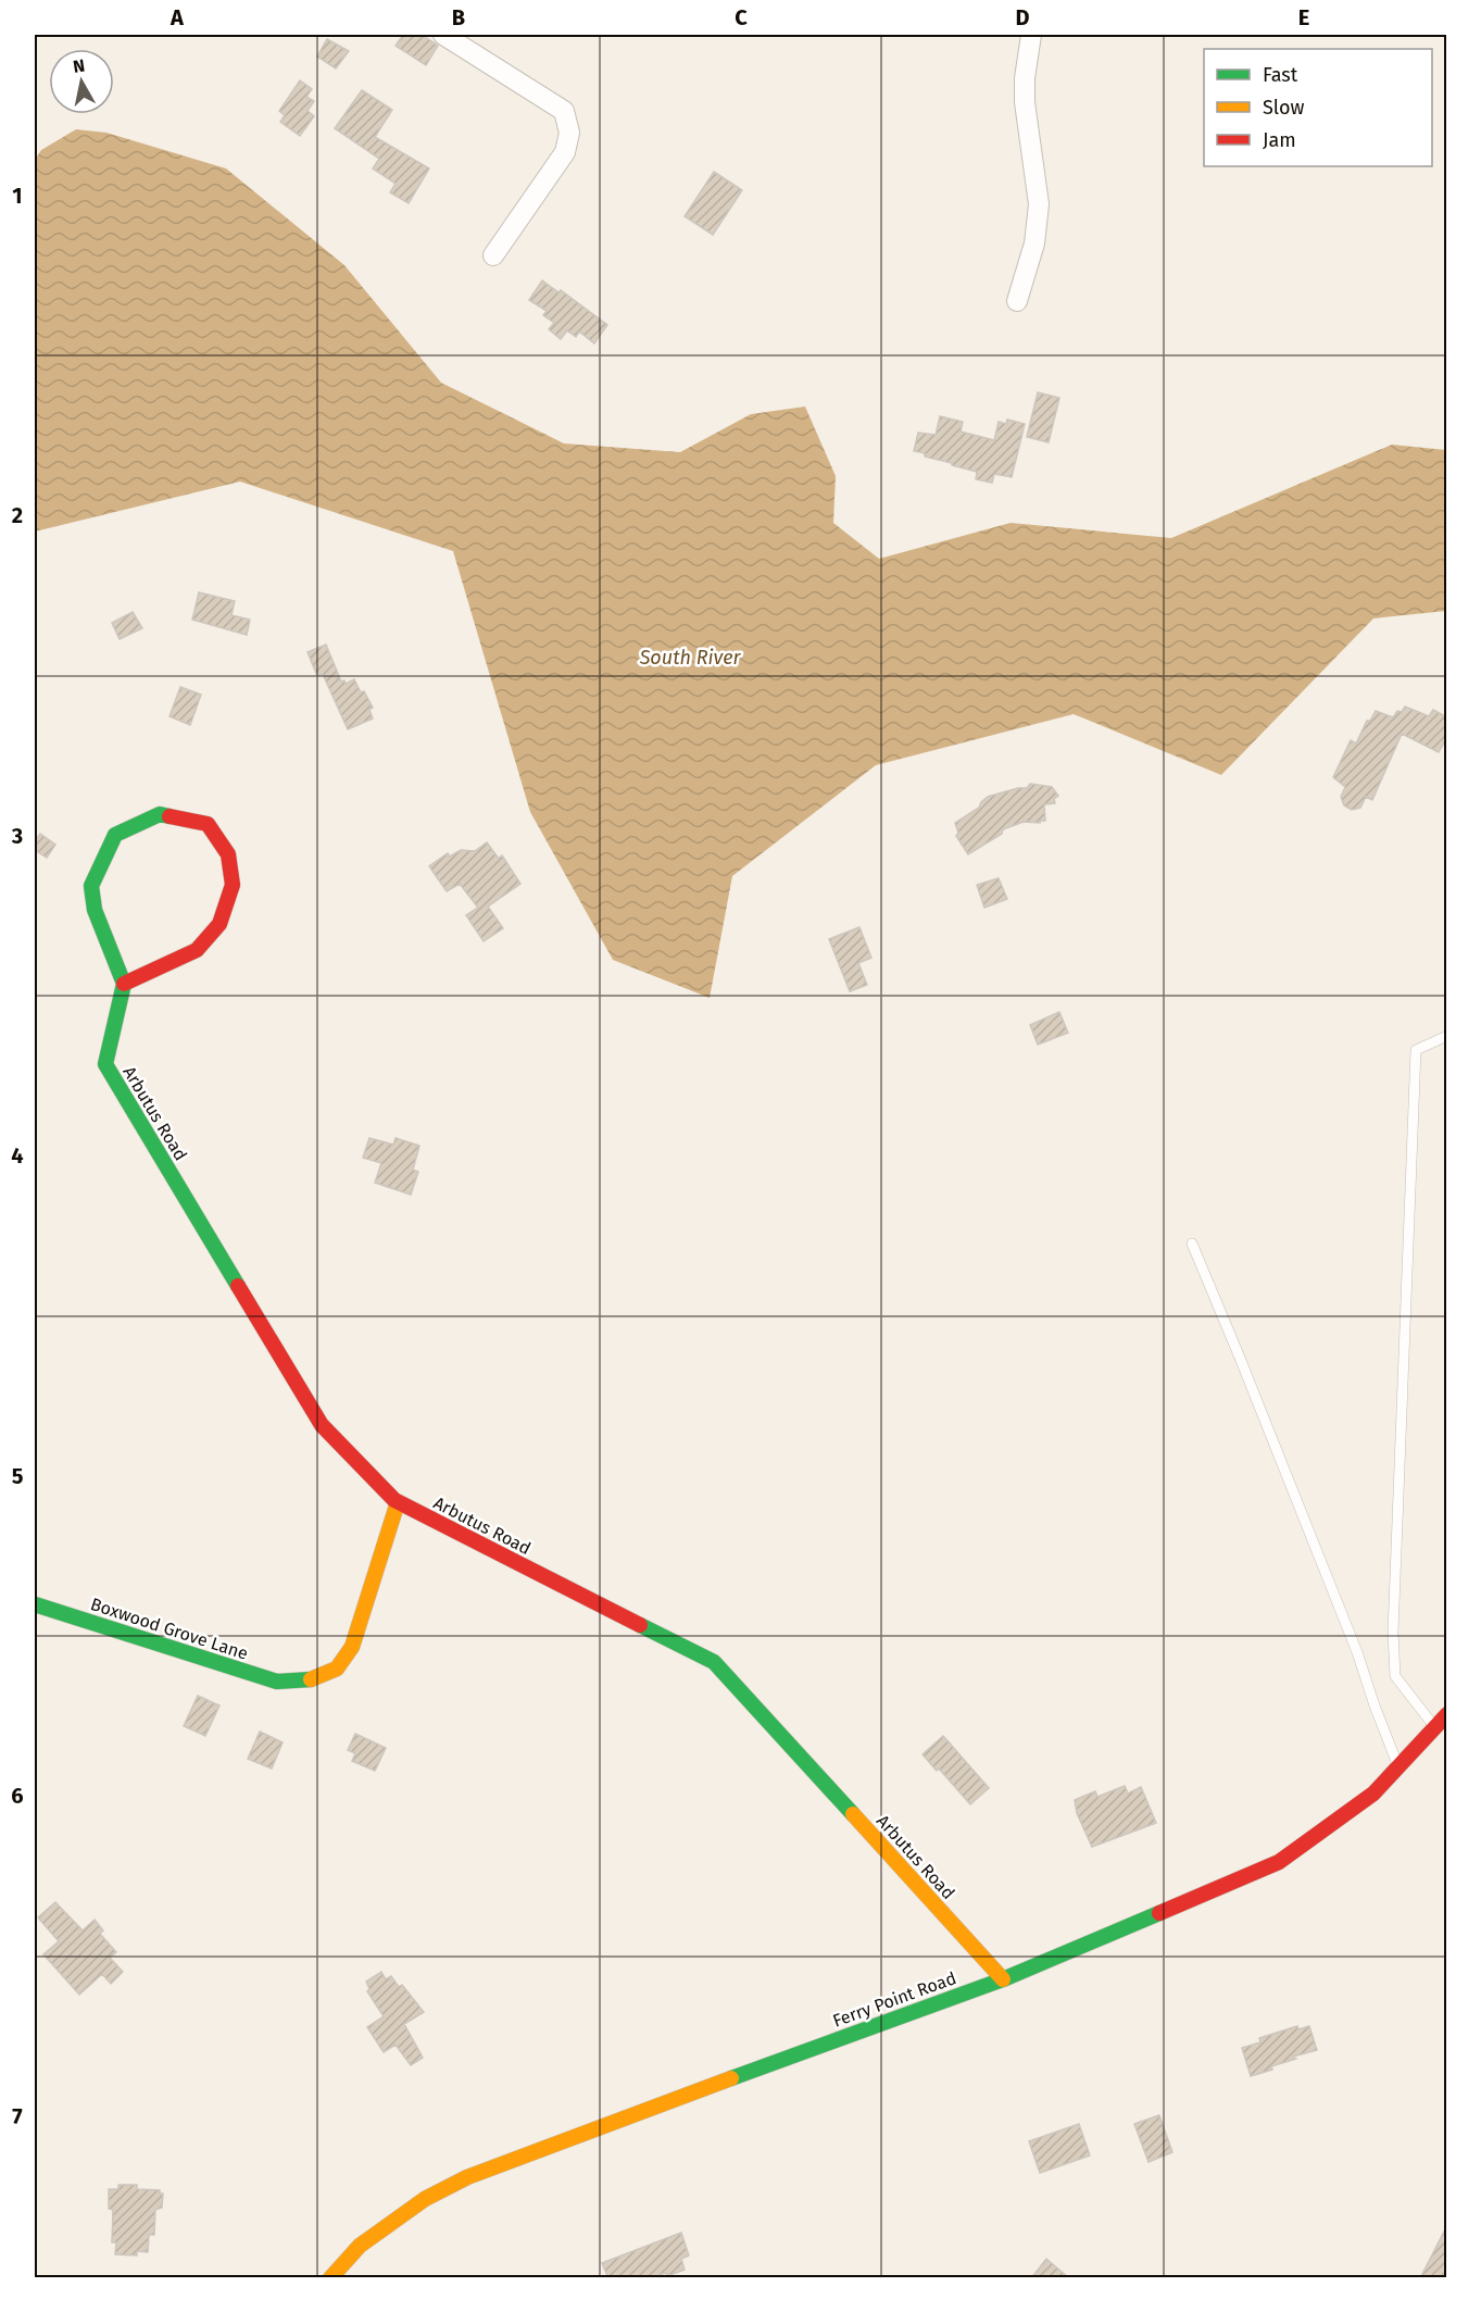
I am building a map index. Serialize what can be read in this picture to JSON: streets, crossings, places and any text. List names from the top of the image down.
{
  "streets": {
    "street": ["Arbutus Road", "Boxwood Grove Lane", "Ferry Point Road"]
  },
  "crossings": [
    ["Arbutus Road", "Boxwood Grove Lane"],
    ["Arbutus Road", "Ferry Point Road"]
  ],
  "water": ["South River"],
  "legend": ["Fast", "Slow", "Jam"],
  "north": "top",
  "grid": {
    "columns": [
      "A",
      "B",
      "C",
      "D",
      "E"
    ],
    "rows": [
      "1",
      "2",
      "3",
      "4",
      "5",
      "6",
      "7"
    ]
  }
}
